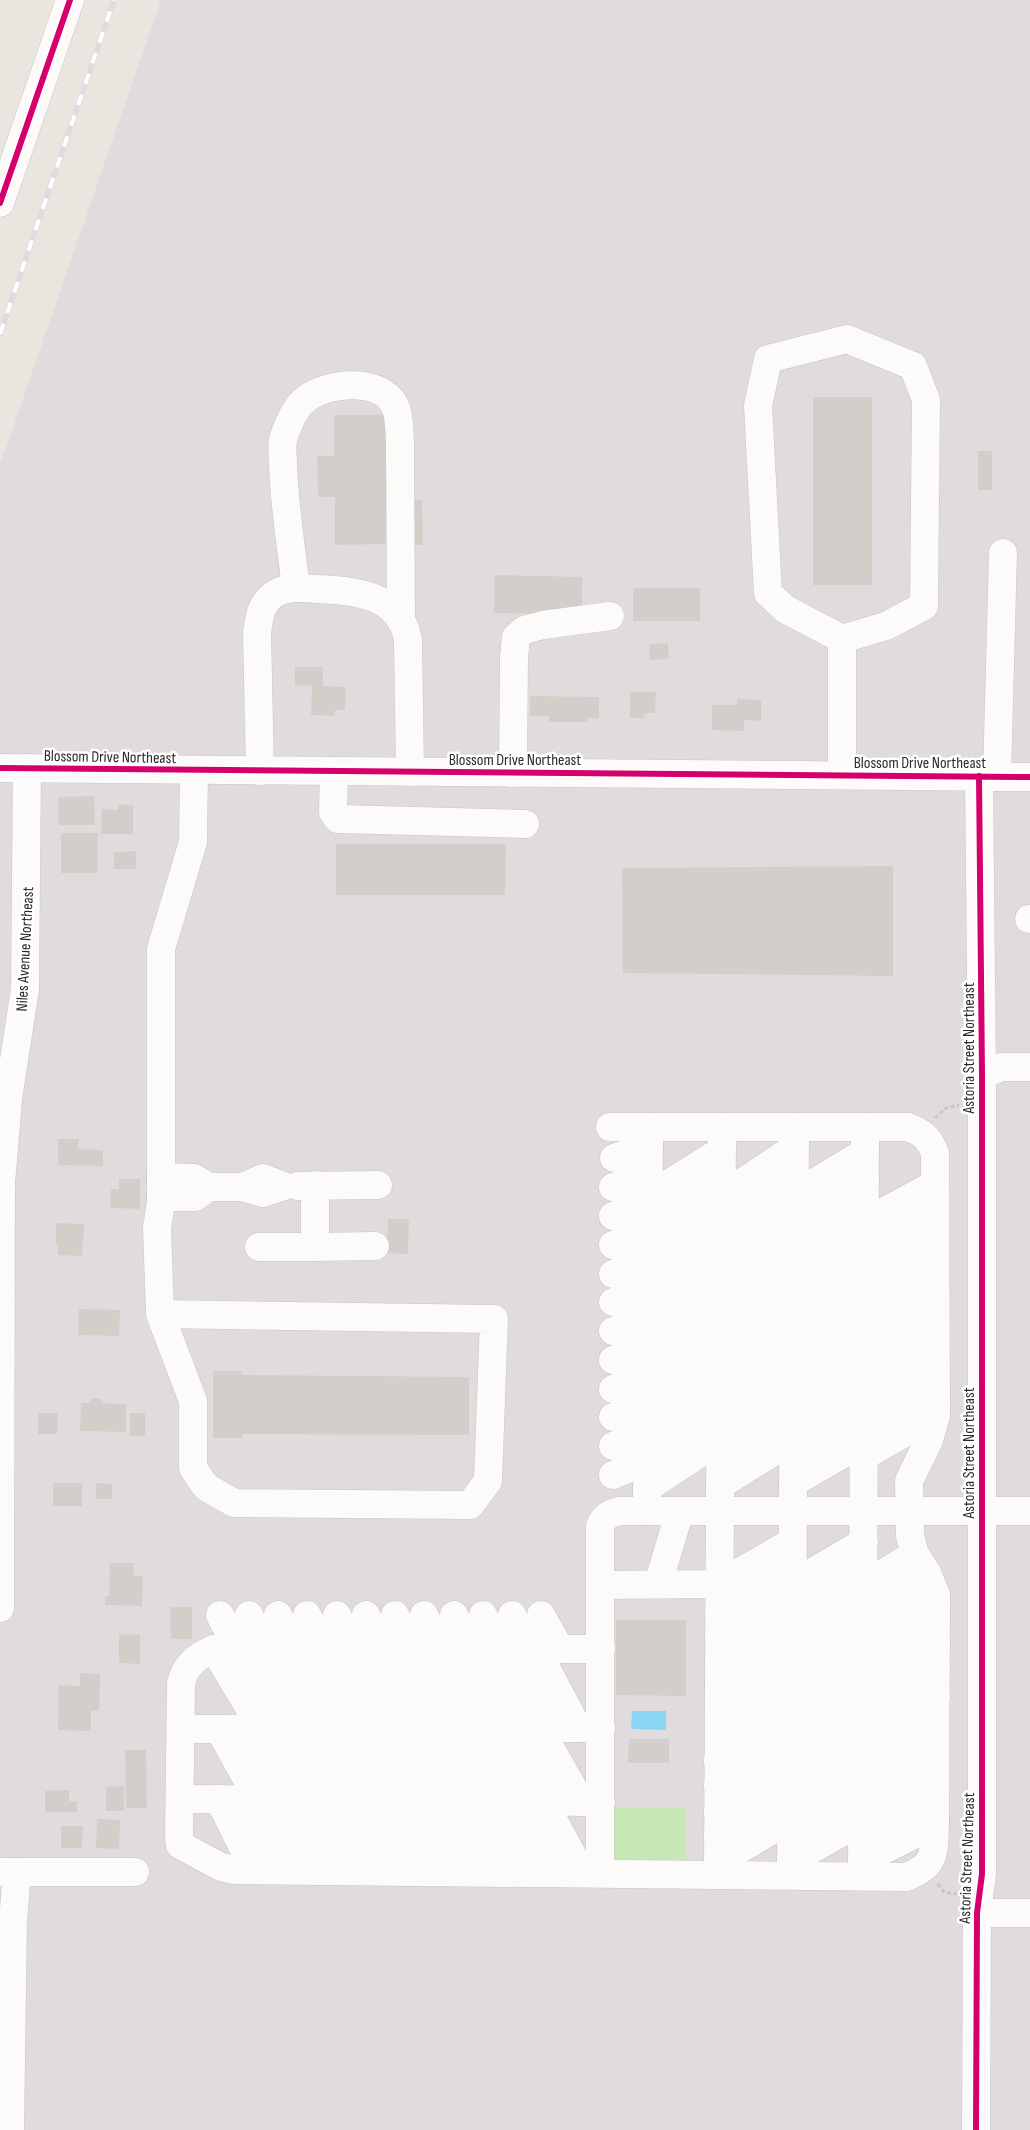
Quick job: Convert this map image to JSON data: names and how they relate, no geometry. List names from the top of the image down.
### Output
{
  "streets": {
    "street": ["Blossom Drive Northeast", "Niles Avenue Northeast", "Astoria Street Northeast"]
  },
  "crossings": [
    ["Blossom Drive Northeast", "Niles Avenue Northeast"],
    ["Blossom Drive Northeast", "Astoria Street Northeast"]
  ]
}
